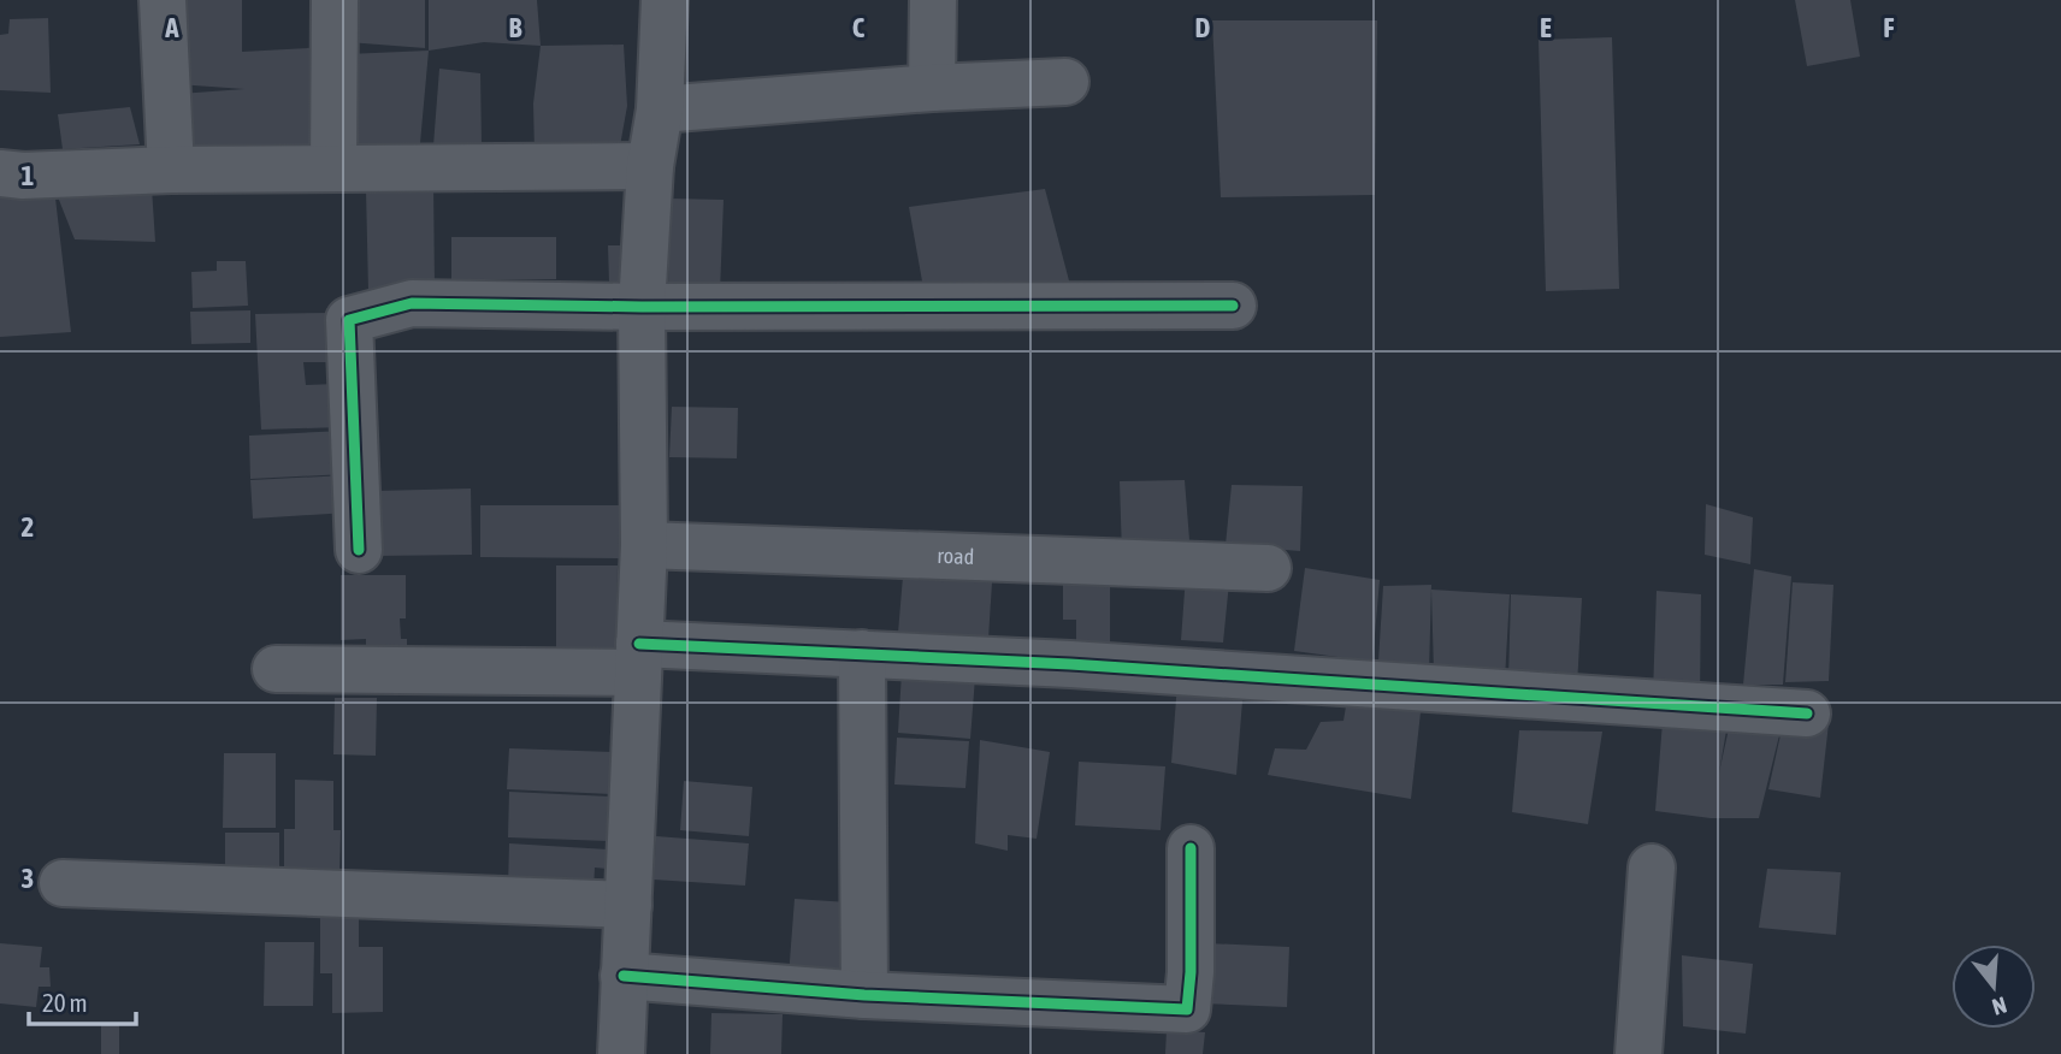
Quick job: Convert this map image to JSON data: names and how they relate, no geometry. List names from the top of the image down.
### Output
{
  "streets": {
    "street": ["road"]
  },
  "scale_bar": "20 m",
  "north": "bottom",
  "grid": {
    "columns": [
      "A",
      "B",
      "C",
      "D",
      "E",
      "F"
    ],
    "rows": ["1", "2", "3"]
  }
}
